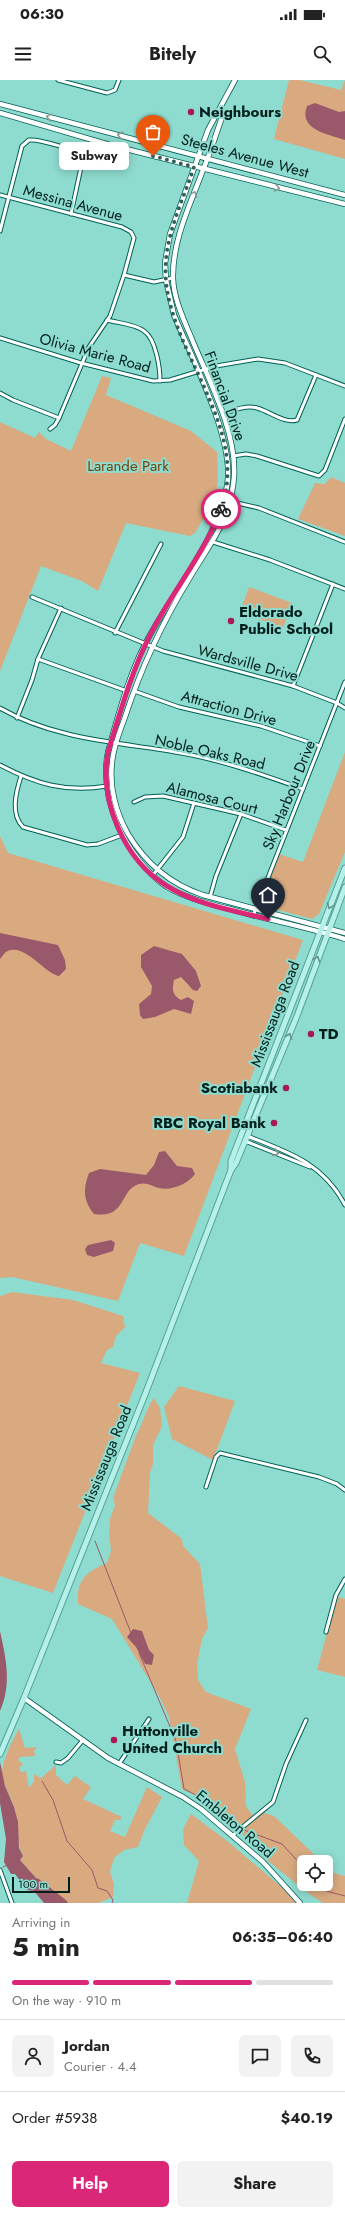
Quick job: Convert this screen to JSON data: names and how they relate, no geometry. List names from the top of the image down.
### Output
{
  "streets": {
    "main road": ["Mississauga Road"],
    "street": [
      "Steeles Avenue West",
      "Messina Avenue",
      "Olivia Marie Road",
      "Financial Drive",
      "Wardsville Drive",
      "Attraction Drive",
      "Noble Oaks Road",
      "Sky Harbour Drive",
      "Alamosa Court",
      "Embleton Road"
    ]
  },
  "crossings": [
    ["Steeles Avenue West", "Financial Drive"],
    ["Messina Avenue", "Olivia Marie Road"],
    ["Olivia Marie Road", "Financial Drive"],
    ["Financial Drive", "Wardsville Drive"],
    ["Financial Drive", "Attraction Drive"],
    ["Financial Drive", "Noble Oaks Road"],
    ["Financial Drive", "Sky Harbour Drive"],
    ["Financial Drive", "Mississauga Road"],
    ["Wardsville Drive", "Sky Harbour Drive"],
    ["Attraction Drive", "Sky Harbour Drive"],
    ["Noble Oaks Road", "Sky Harbour Drive"],
    ["Sky Harbour Drive", "Alamosa Court"],
    ["Mississauga Road", "Embleton Road"]
  ],
  "parks": ["Larande Park"],
  "places": [
    "Neighbours",
    "Subway",
    "Eldorado Public School",
    "TD",
    "Scotiabank",
    "RBC Royal Bank",
    "Huttonville United Church"
  ],
  "scale_bar": "100 m",
  "page": {
    "status": "06:30",
    "header": "Bitely",
    "bubble": "Subway",
    "scale": "100 m",
    "heading": ["5 min", "Arriving in", "06:35–06:40"],
    "panel": [
      "Jordan",
      "Courier · 4.4",
      "Order #5938",
      "$40.19"
    ],
    "bar": "On the way · 910 m",
    "buttons": ["Help", "Share"]
  }
}
